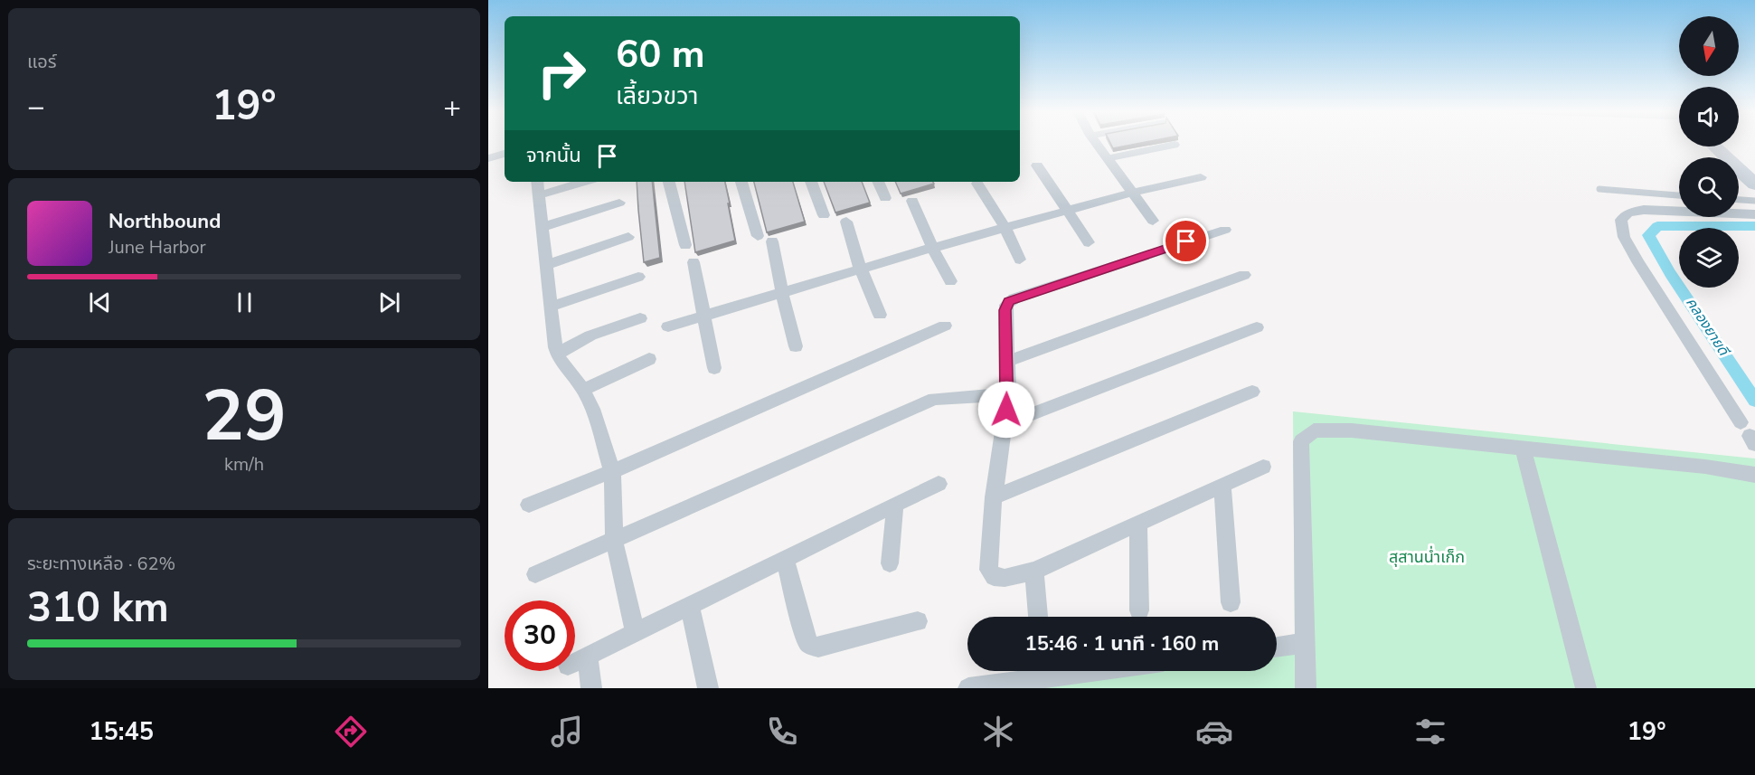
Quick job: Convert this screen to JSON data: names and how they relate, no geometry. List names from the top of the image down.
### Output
{
  "water": ["คลองยายดี"],
  "parks": ["สุสานน่ำเก็ก"],
  "north": "bottom",
  "page": {
    "tile": [
      "แอร์",
      ["29", "km/h"],
      ["ระยะทางเหลือ · 62%", "310 km"]
    ],
    "turn": ["60 m", "เลี้ยวขวา"],
    "heat": ["−", "19°", "+"],
    "then": "จากนั้น",
    "song": ["Northbound", "June Harbor"],
    "limit": "30",
    "trip": "15:46 · 1 นาที · 160 m",
    "tabs": ["15:45", "19°"]
  }
}
